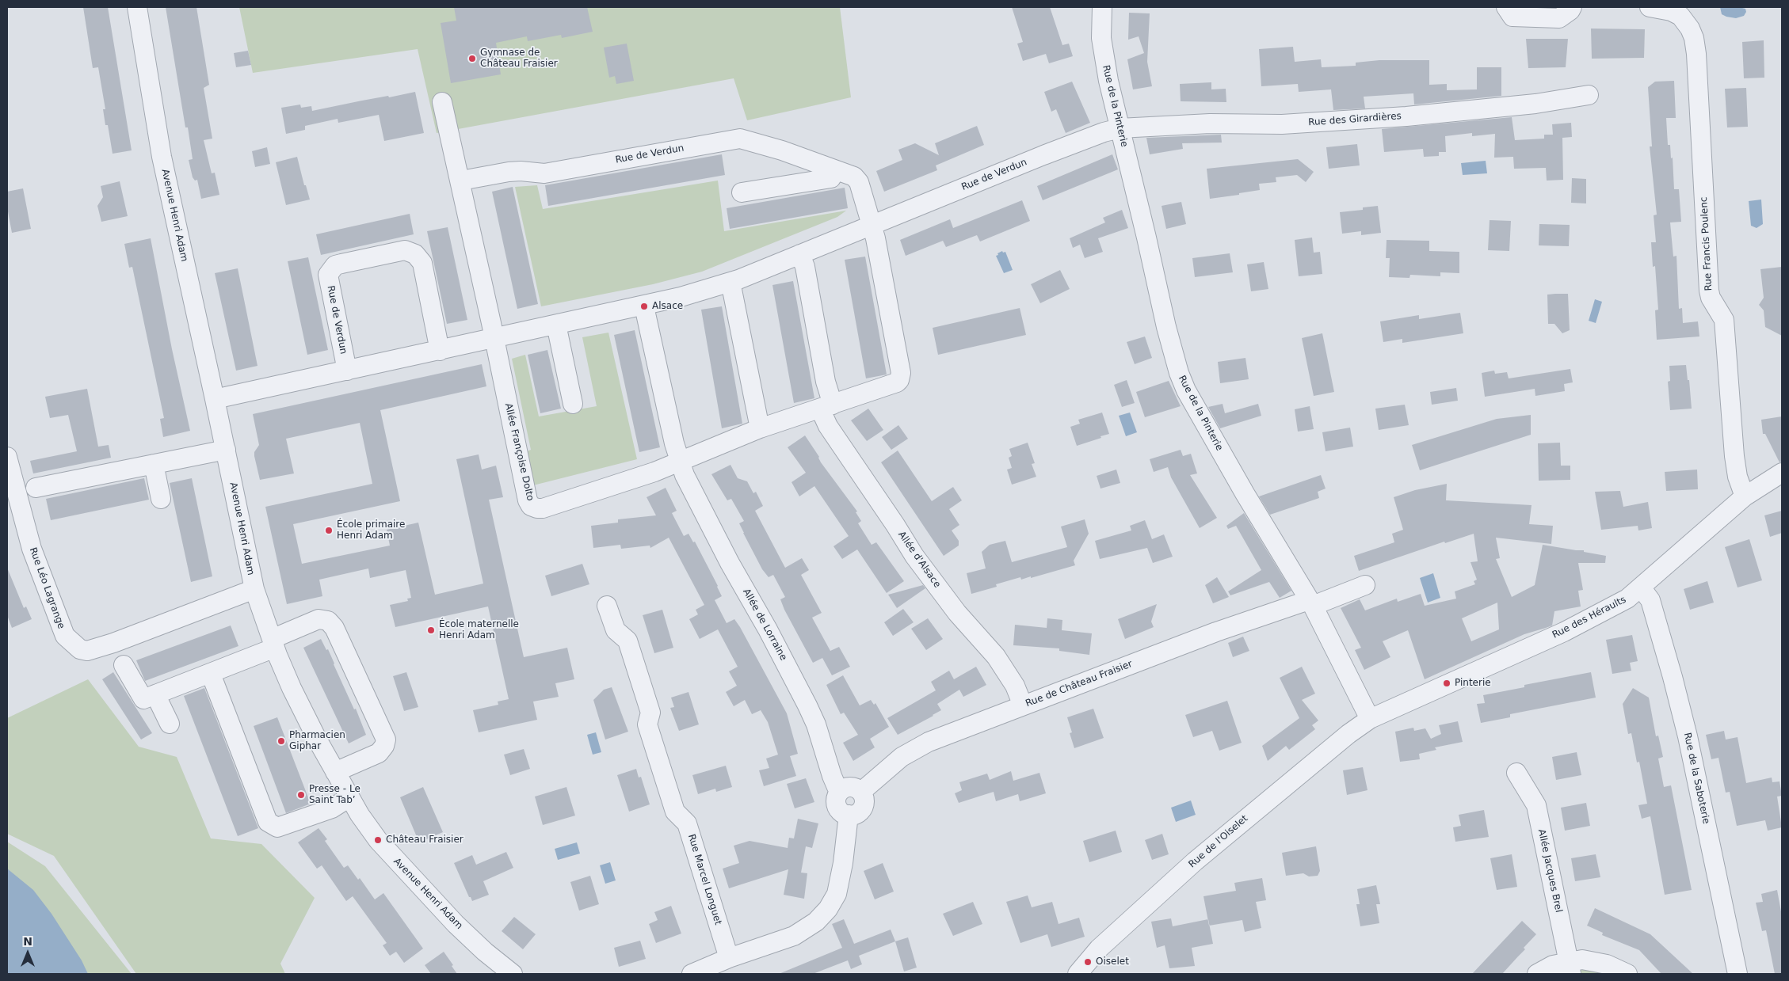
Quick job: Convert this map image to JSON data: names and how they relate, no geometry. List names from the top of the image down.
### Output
{
  "streets": {
    "street": [
      "Rue de la Pinterie",
      "Rue des Girardières",
      "Rue de Verdun",
      "Avenue Henri Adam",
      "Rue Francis Poulenc",
      "Allée Françoise Dolto",
      "Allée d'Alsace",
      "Rue Léo Lagrange",
      "Rue des Héraults",
      "Allée de Lorraine",
      "Rue de Château Fraisier",
      "Rue de la Saboterie",
      "Rue de l'Oiselet",
      "Allée Jacques Brel",
      "Rue Marcel Longuet"
    ]
  },
  "crossings": [
    ["Rue de la Pinterie", "Rue des Girardières"],
    ["Rue de la Pinterie", "Rue de Verdun"],
    ["Rue de la Pinterie", "Rue des Héraults"],
    ["Rue de la Pinterie", "Rue de Château Fraisier"],
    ["Rue de la Pinterie", "Rue de l'Oiselet"],
    ["Rue des Girardières", "Rue de Verdun"],
    ["Rue de Verdun", "Avenue Henri Adam"],
    ["Rue de Verdun", "Allée Françoise Dolto"],
    ["Rue de Verdun", "Allée d'Alsace"],
    ["Rue de Verdun", "Allée de Lorraine"],
    ["Avenue Henri Adam", "Rue Léo Lagrange"],
    ["Rue Francis Poulenc", "Rue des Héraults"],
    ["Allée Françoise Dolto", "Allée de Lorraine"],
    ["Allée d'Alsace", "Rue de Château Fraisier"],
    ["Rue des Héraults", "Rue de la Saboterie"],
    ["Rue des Héraults", "Rue de l'Oiselet"],
    ["Allée de Lorraine", "Rue de Château Fraisier"]
  ],
  "places": [
    "Gymnase de Château Fraisier",
    "Alsace",
    "École primaire Henri Adam",
    "École maternelle Henri Adam",
    "Pinterie",
    "Pharmacien Giphar",
    "Presse - Le Saint Tab’",
    "Château Fraisier",
    "Oiselet"
  ],
  "north": "top"
}
